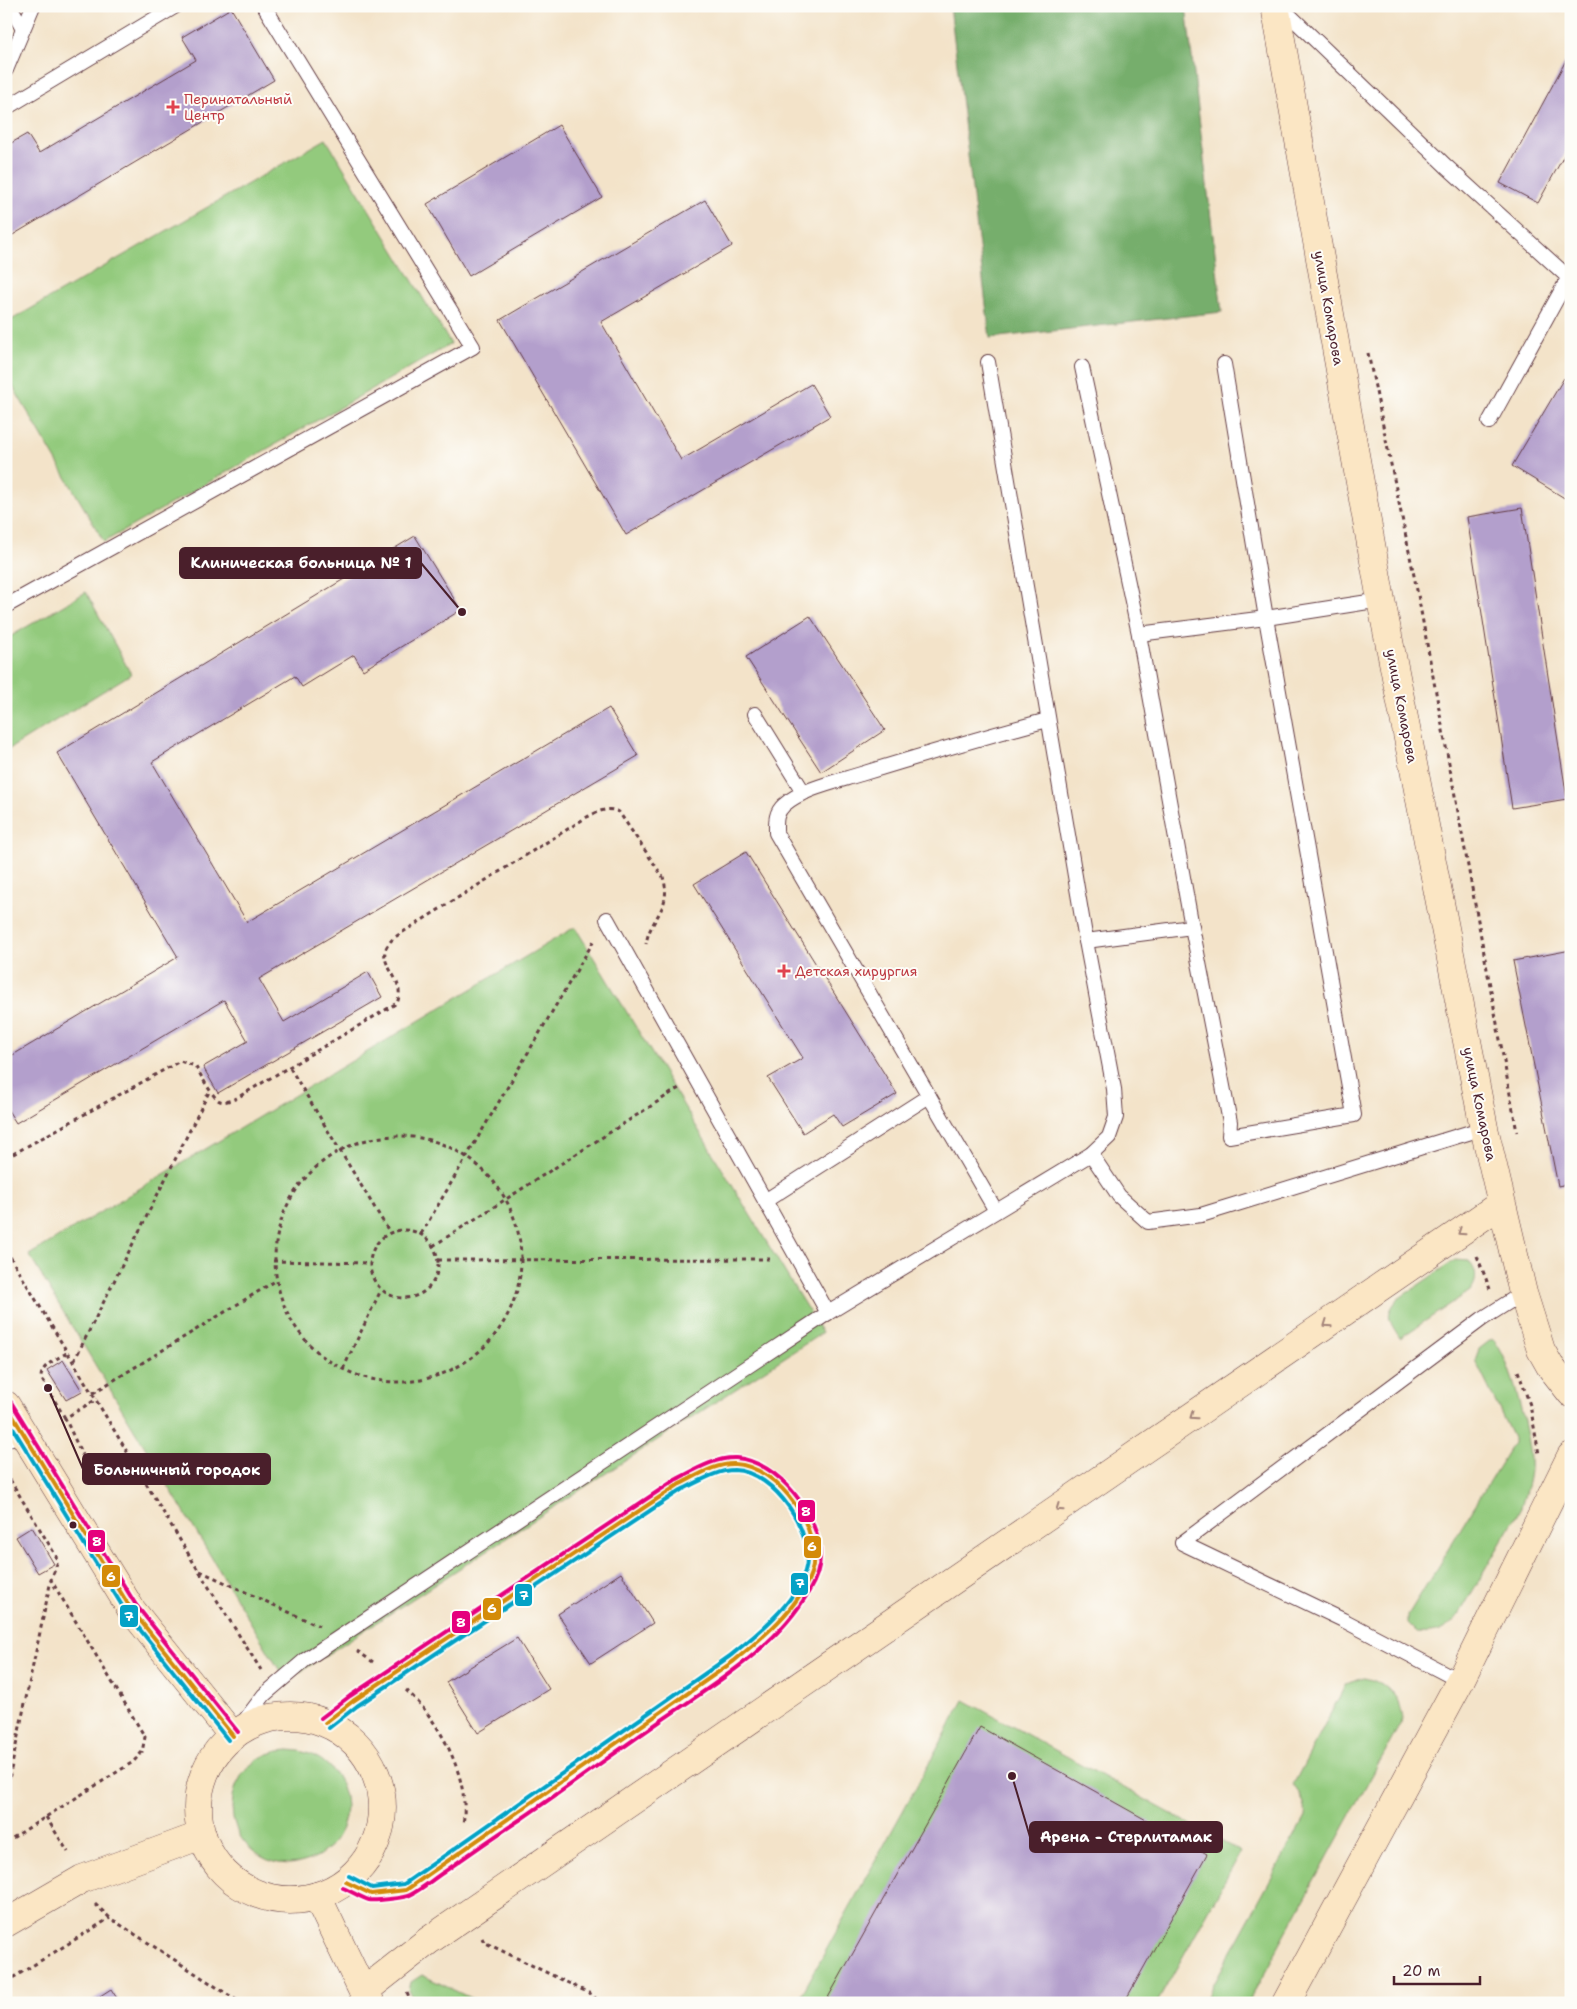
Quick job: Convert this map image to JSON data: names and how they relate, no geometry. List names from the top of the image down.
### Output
{
  "streets": {
    "street": ["улица Комарова"]
  },
  "places": {
    "health": ["Перинатальный Центр", "Детская хирургия"],
    "other": ["Клиническая больница № 1", "Больничный городок", "Арена - Стерлитамак"]
  },
  "lines": ["transit line 8", "transit line 6", "transit line 7"],
  "scale_bar": "20 m"
}
